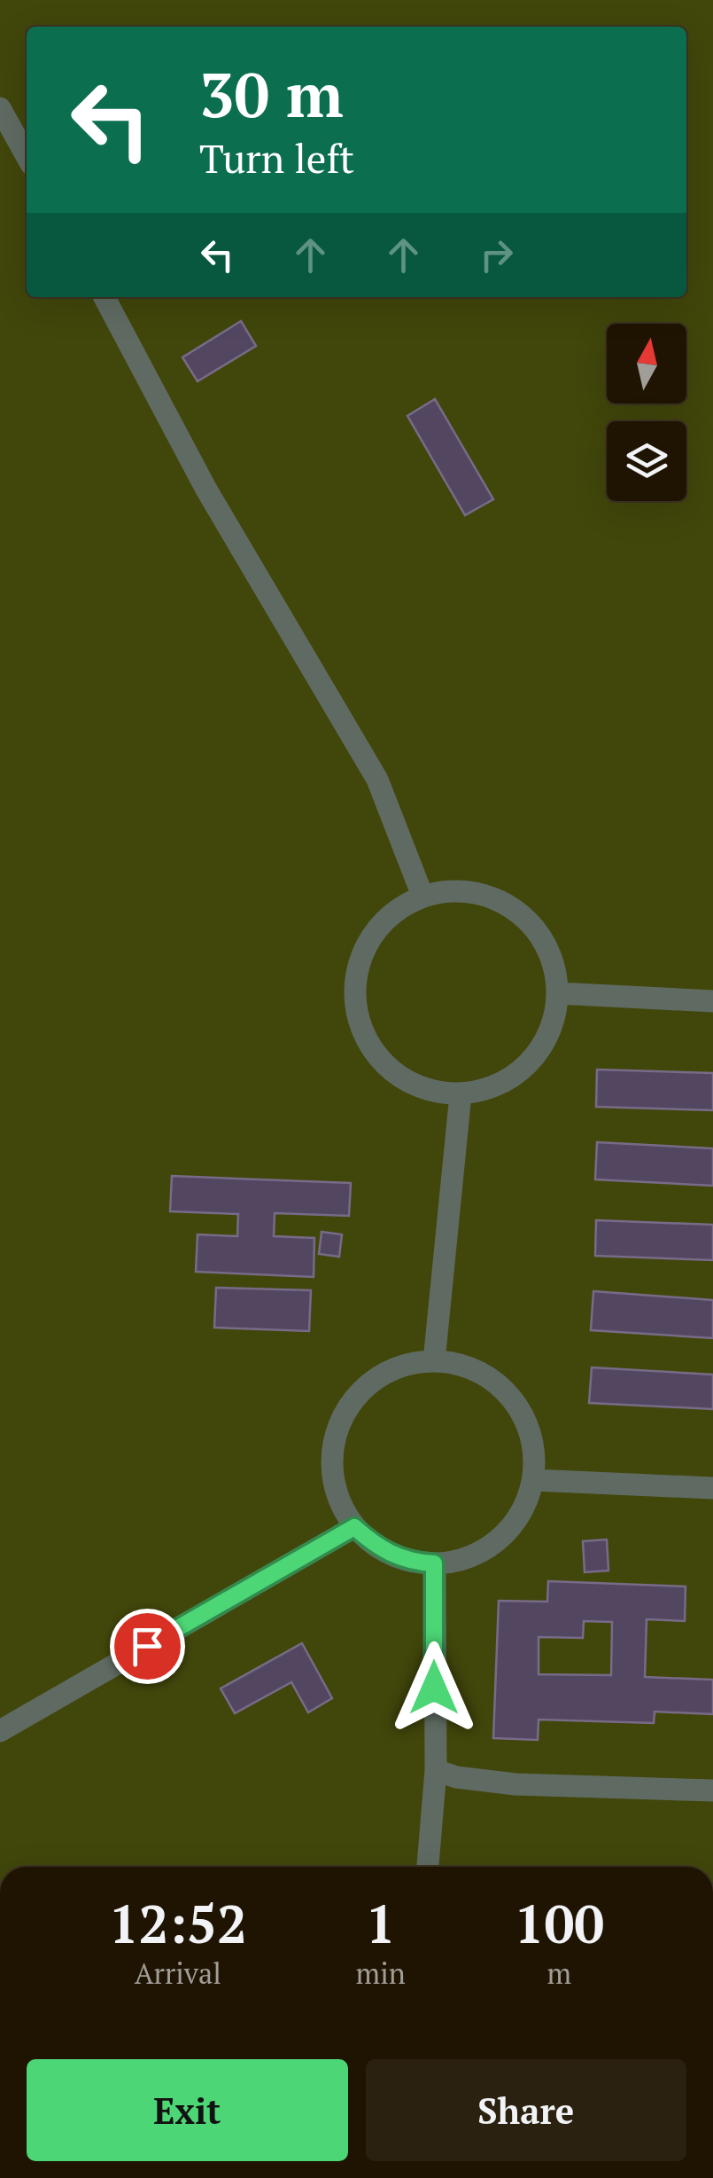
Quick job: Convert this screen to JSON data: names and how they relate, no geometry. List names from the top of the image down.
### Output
{
  "north": "top",
  "page": {
    "turn": ["30 m", "Turn left"],
    "eta": [
      "12:52",
      "Arrival",
      "1",
      "min",
      "100",
      "m"
    ],
    "buttons": ["Exit", "Share"]
  }
}
